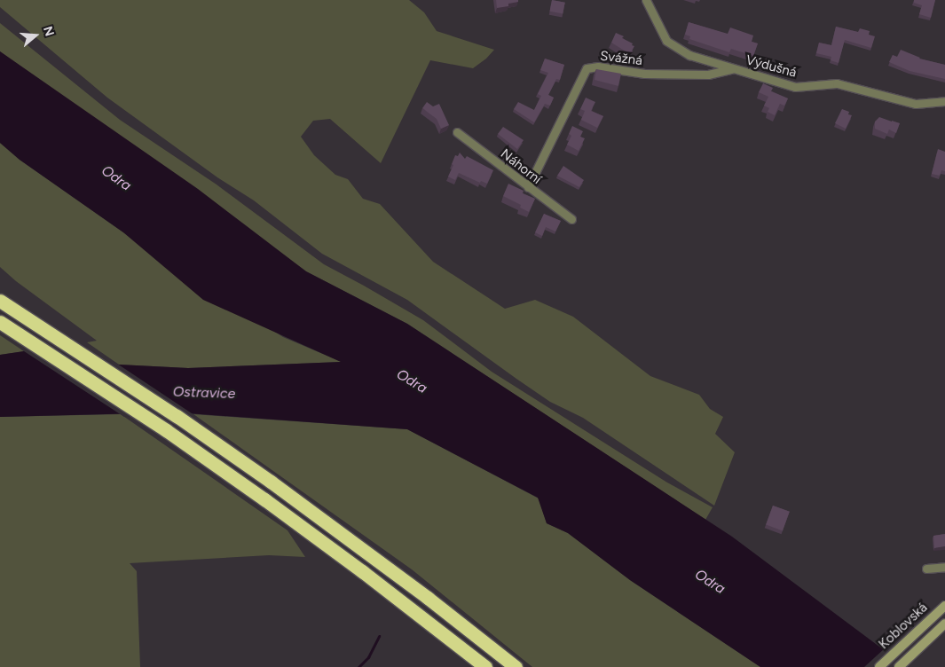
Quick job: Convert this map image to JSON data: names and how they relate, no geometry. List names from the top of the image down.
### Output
{
  "streets": {
    "street": [
      "Svážná",
      "Výdušná",
      "Náhorní",
      "Koblovská"
    ]
  },
  "crossings": [
    ["Svážná", "Výdušná"],
    ["Svážná", "Náhorní"]
  ],
  "water": ["Odra", "Ostravice"],
  "north": "right"
}
